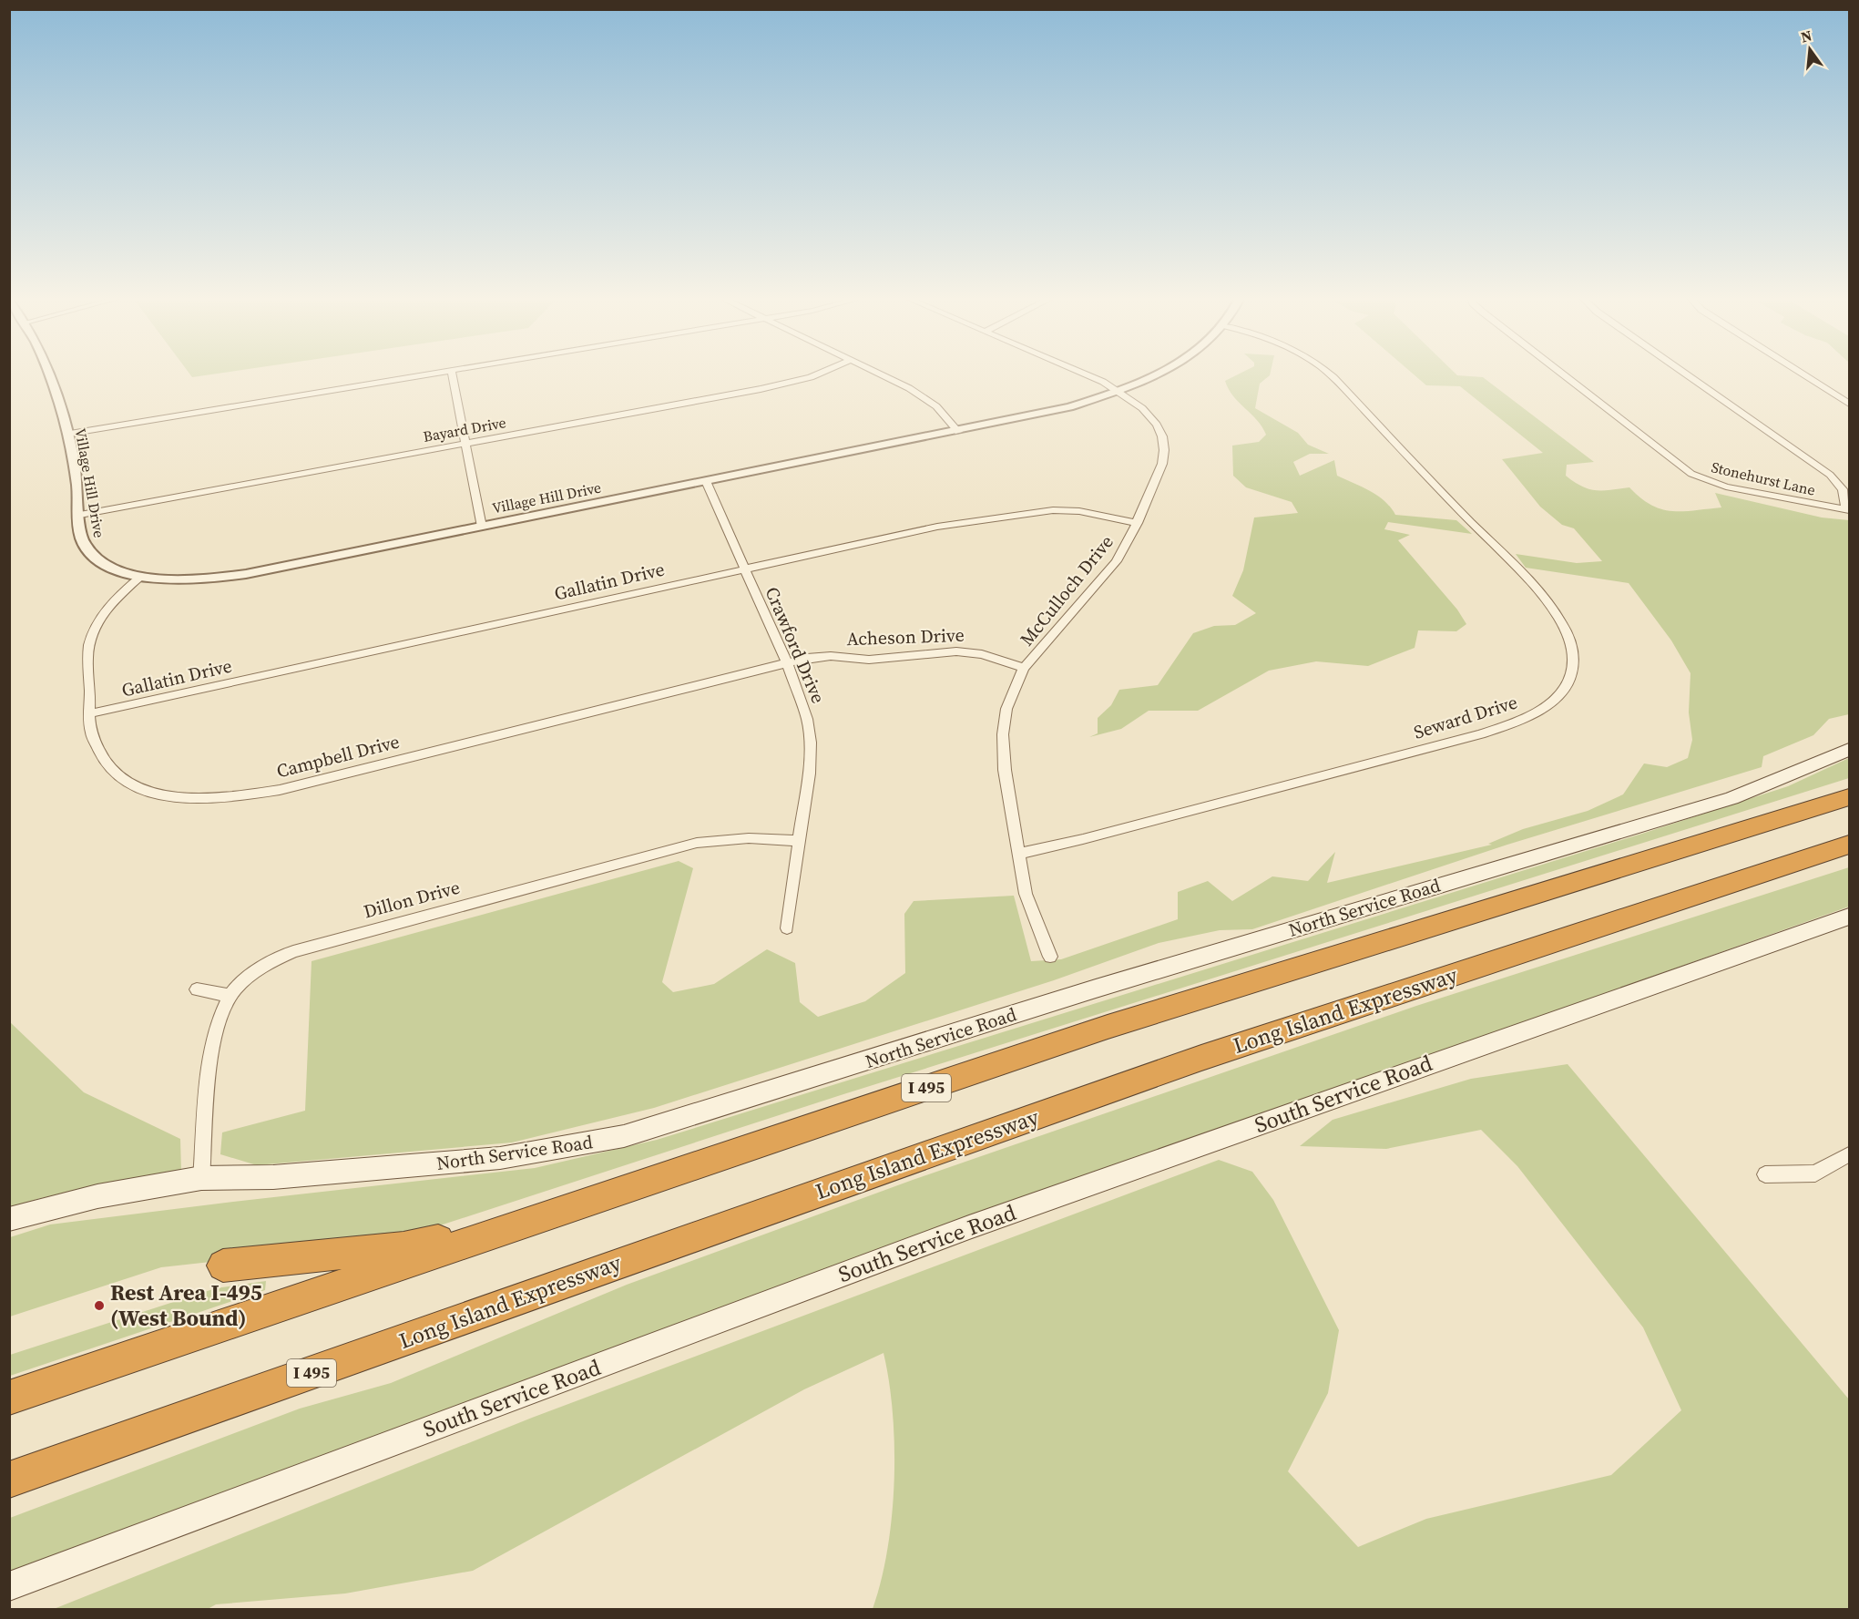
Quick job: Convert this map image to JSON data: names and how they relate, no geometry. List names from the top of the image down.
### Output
{
  "streets": {
    "highway": ["Long Island Expressway", "I 495"],
    "main road": ["North Service Road", "South Service Road"],
    "street": [
      "Bayard Drive",
      "Stonehurst Lane",
      "Village Hill Drive",
      "Gallatin Drive",
      "McCulloch Drive",
      "Acheson Drive",
      "Crawford Drive",
      "Seward Drive",
      "Campbell Drive",
      "Dillon Drive"
    ]
  },
  "crossings": [
    ["Bayard Drive", "Village Hill Drive"],
    ["Village Hill Drive", "McCulloch Drive"],
    ["Village Hill Drive", "Crawford Drive"],
    ["Village Hill Drive", "Campbell Drive"],
    ["Gallatin Drive", "McCulloch Drive"],
    ["Gallatin Drive", "Crawford Drive"],
    ["Gallatin Drive", "Campbell Drive"],
    ["McCulloch Drive", "Acheson Drive"],
    ["McCulloch Drive", "Seward Drive"],
    ["Acheson Drive", "Crawford Drive"],
    ["Acheson Drive", "Campbell Drive"],
    ["Crawford Drive", "Campbell Drive"],
    ["Crawford Drive", "Dillon Drive"],
    ["Dillon Drive", "North Service Road"]
  ],
  "places": ["Rest Area I-495 (West Bound)"],
  "north": "top"
}
